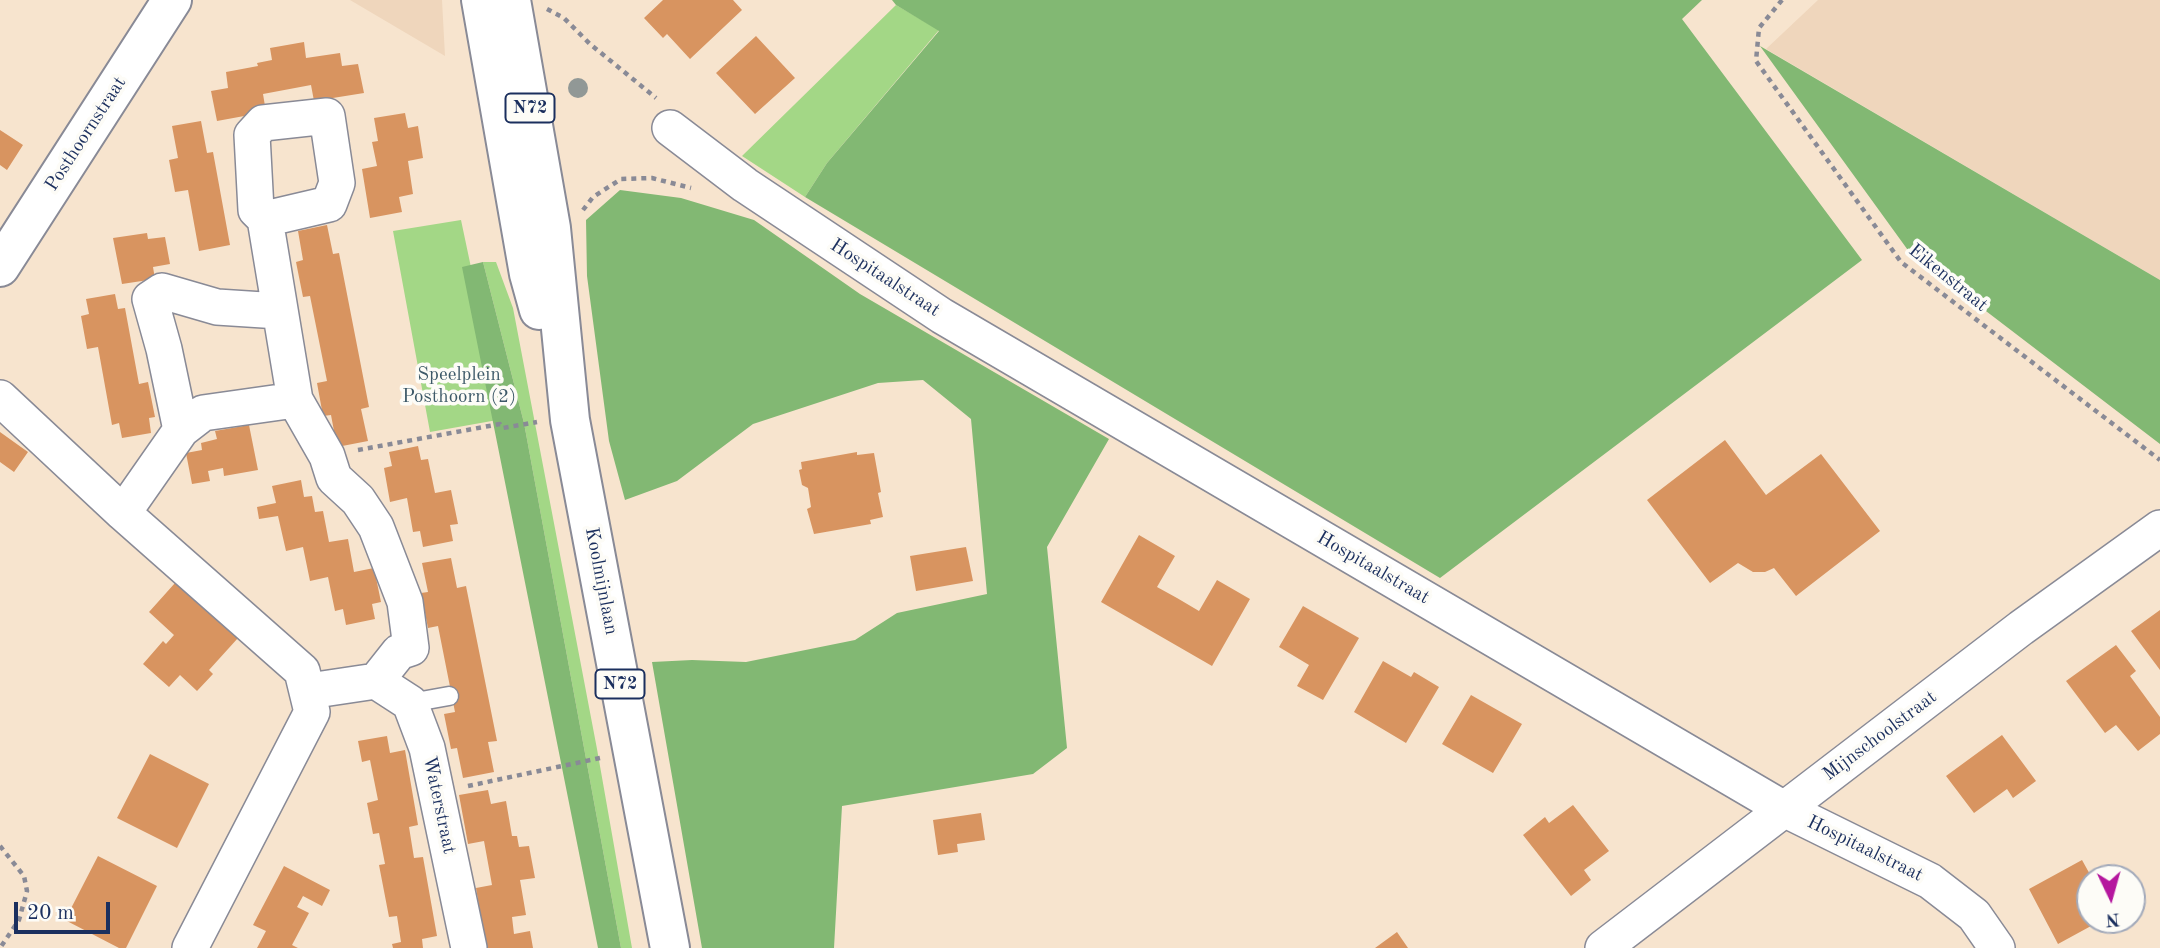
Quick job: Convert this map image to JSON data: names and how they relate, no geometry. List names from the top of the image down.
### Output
{
  "streets": {
    "main road": ["N72", "Posthoornstraat", "Koolmijnlaan"],
    "street": ["Hospitaalstraat", "Mijnschoolstraat", "Waterstraat"],
    "path": ["Eikenstraat"]
  },
  "crossings": [
    ["Hospitaalstraat", "Mijnschoolstraat"]
  ],
  "parks": ["Speelplein Posthoorn (2)"],
  "scale_bar": "20 m",
  "north": "bottom"
}
